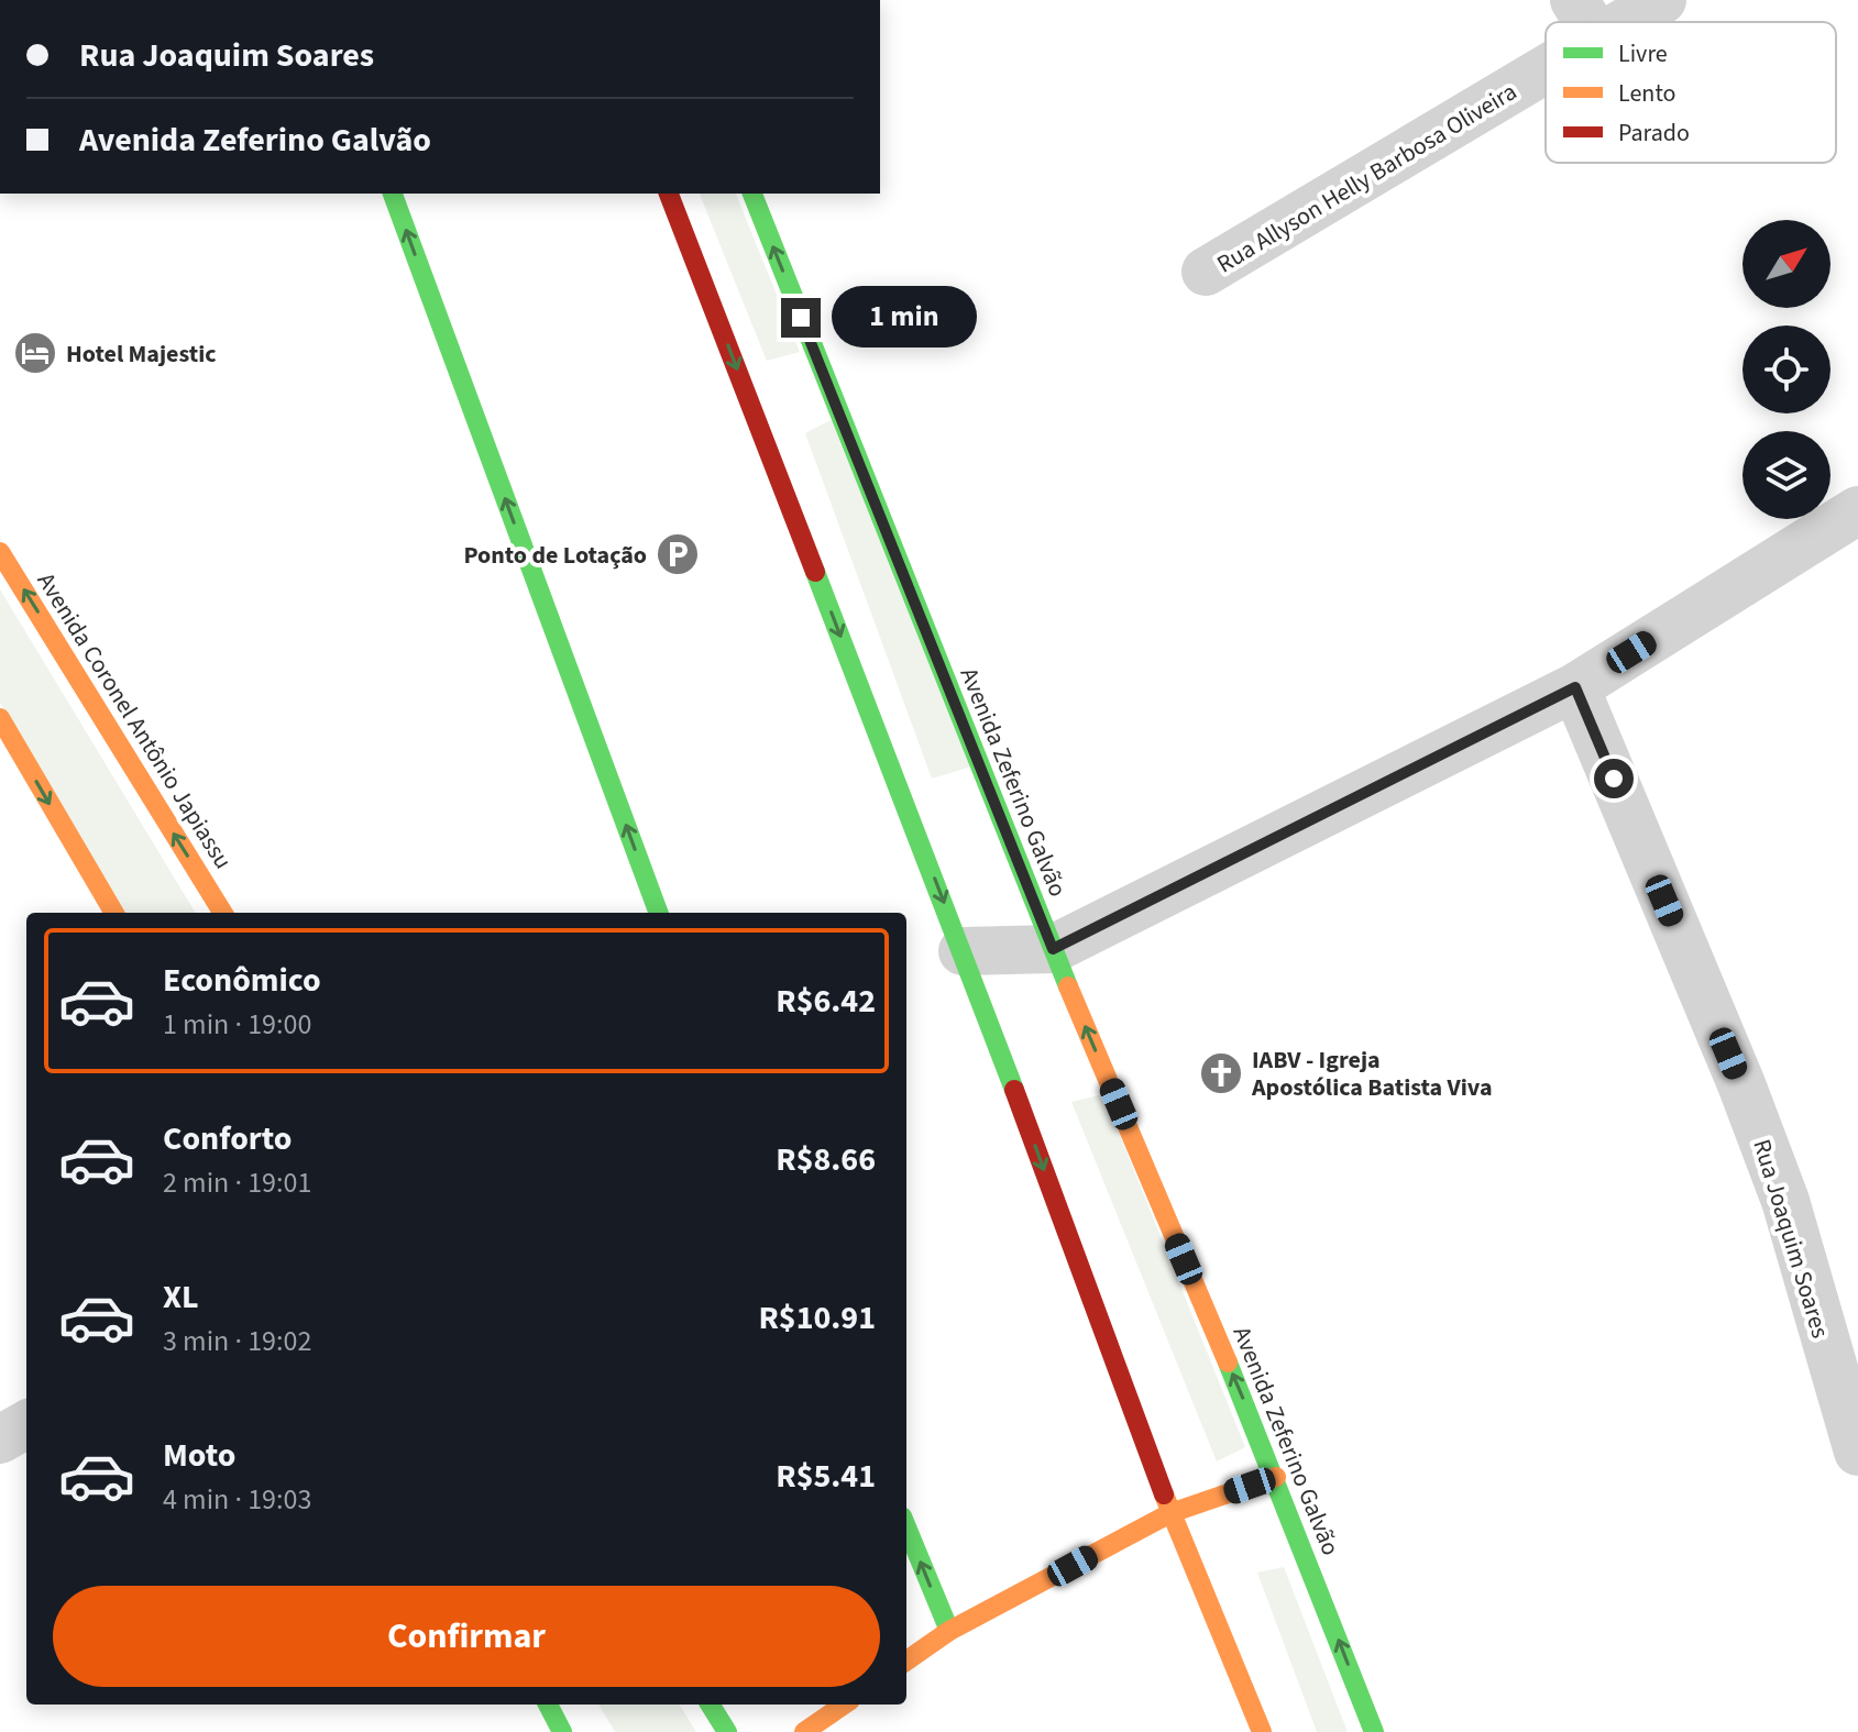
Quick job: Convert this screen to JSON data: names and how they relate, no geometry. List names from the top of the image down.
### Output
{
  "streets": {
    "street": [
      "Rua Allyson Helly Barbosa Oliveira",
      "Avenida Coronel Antônio Japiassu",
      "Avenida Zeferino Galvão",
      "Rua Joaquim Soares"
    ]
  },
  "places": {
    "hotel": ["Hotel Majestic"],
    "parking": ["Ponto de Lotação"],
    "church": ["IABV - Igreja Apostólica Batista Viva"]
  },
  "legend": ["Livre", "Lento", "Parado"],
  "north": "top right",
  "page": {
    "banner": ["Rua Joaquim Soares", "Avenida Zeferino Galvão"],
    "bubble": "1 min",
    "list": [
      {
        "name": "Econômico",
        "note": "1 min · 19:00",
        "value": "R$6.42"
      },
      {
        "name": "Conforto",
        "note": "2 min · 19:01",
        "value": "R$8.66"
      },
      {
        "name": "XL",
        "note": "3 min · 19:02",
        "value": "R$10.91"
      },
      {
        "name": "Moto",
        "note": "4 min · 19:03",
        "value": "R$5.41"
      }
    ],
    "buttons": "Confirmar"
  }
}
